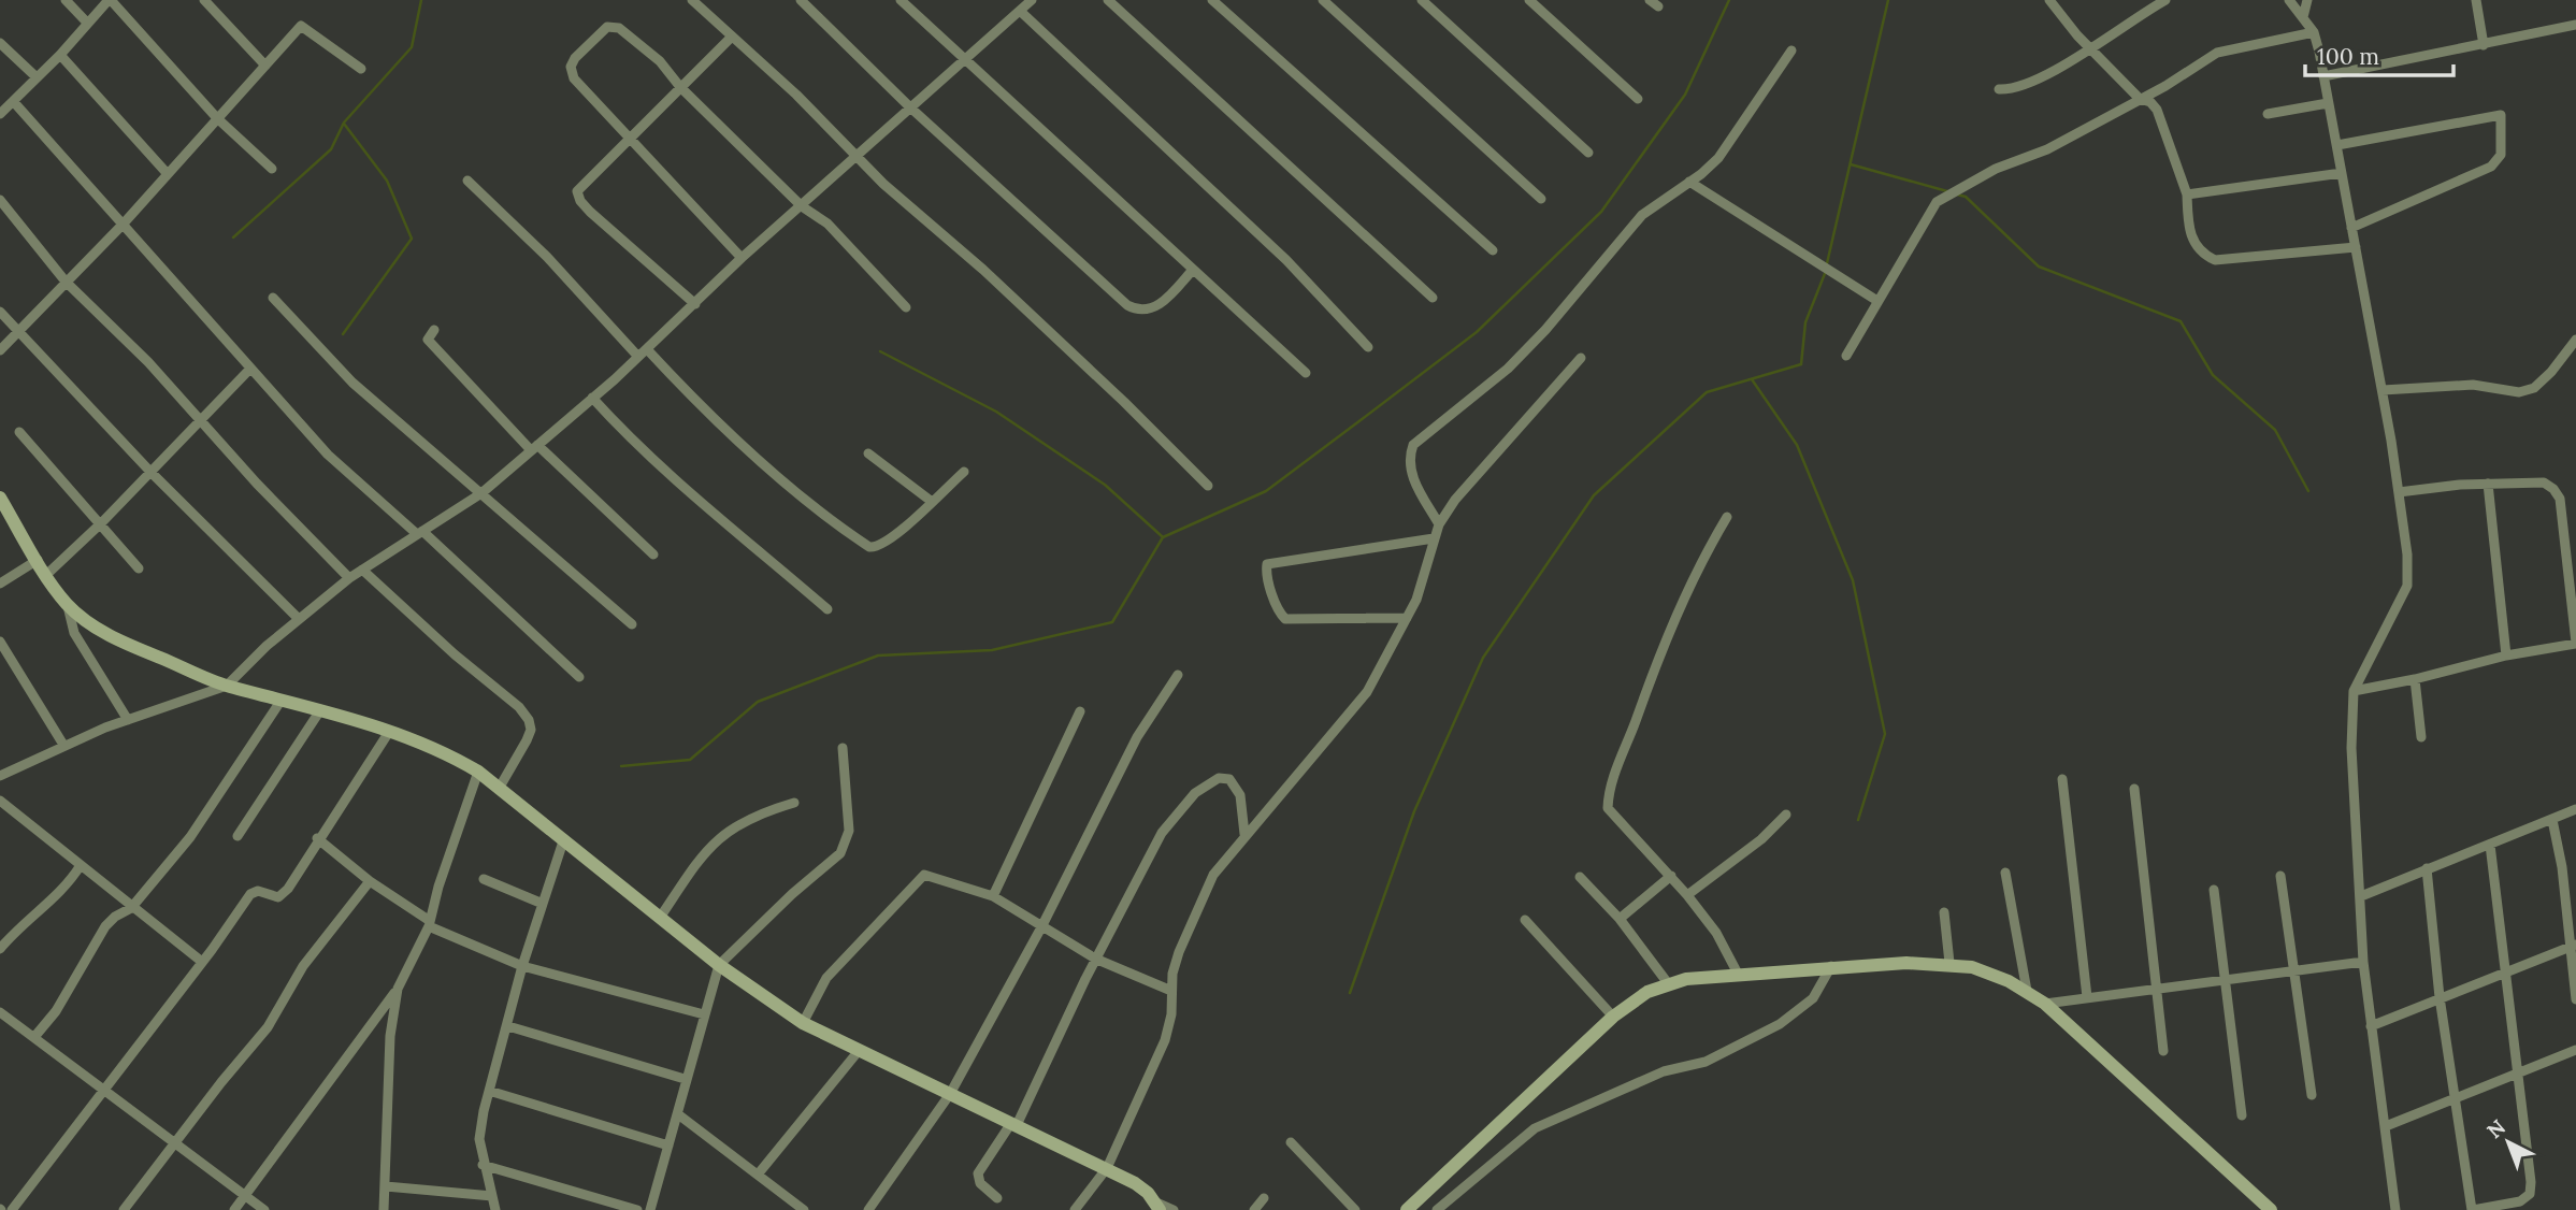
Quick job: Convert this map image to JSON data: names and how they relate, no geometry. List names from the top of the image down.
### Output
{
  "scale_bar": "100 m",
  "north": "top left"
}
